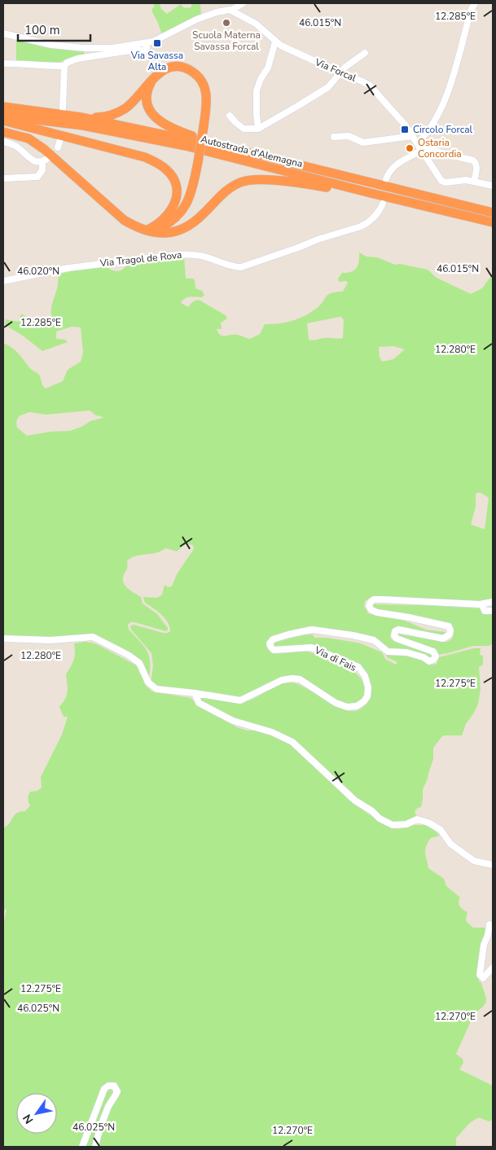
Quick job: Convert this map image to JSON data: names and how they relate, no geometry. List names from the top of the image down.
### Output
{
  "streets": {
    "highway": ["Autostrada d'Alemagna"],
    "street": ["Via Forcal", "Via Tragol de Rova", "Via di Fais"]
  },
  "places": {
    "other": ["Scuola Materna Savassa Forcal", "Ostaria Concordia"],
    "transit": ["Via Savassa Alta", "Circolo Forcal"]
  },
  "scale_bar": "100 m",
  "north": "bottom left",
  "coordinates": [
    "12.285°E",
    "46.015°N",
    "46.020°N",
    "12.280°E",
    "12.275°E",
    "46.025°N",
    "12.270°E"
  ]
}
